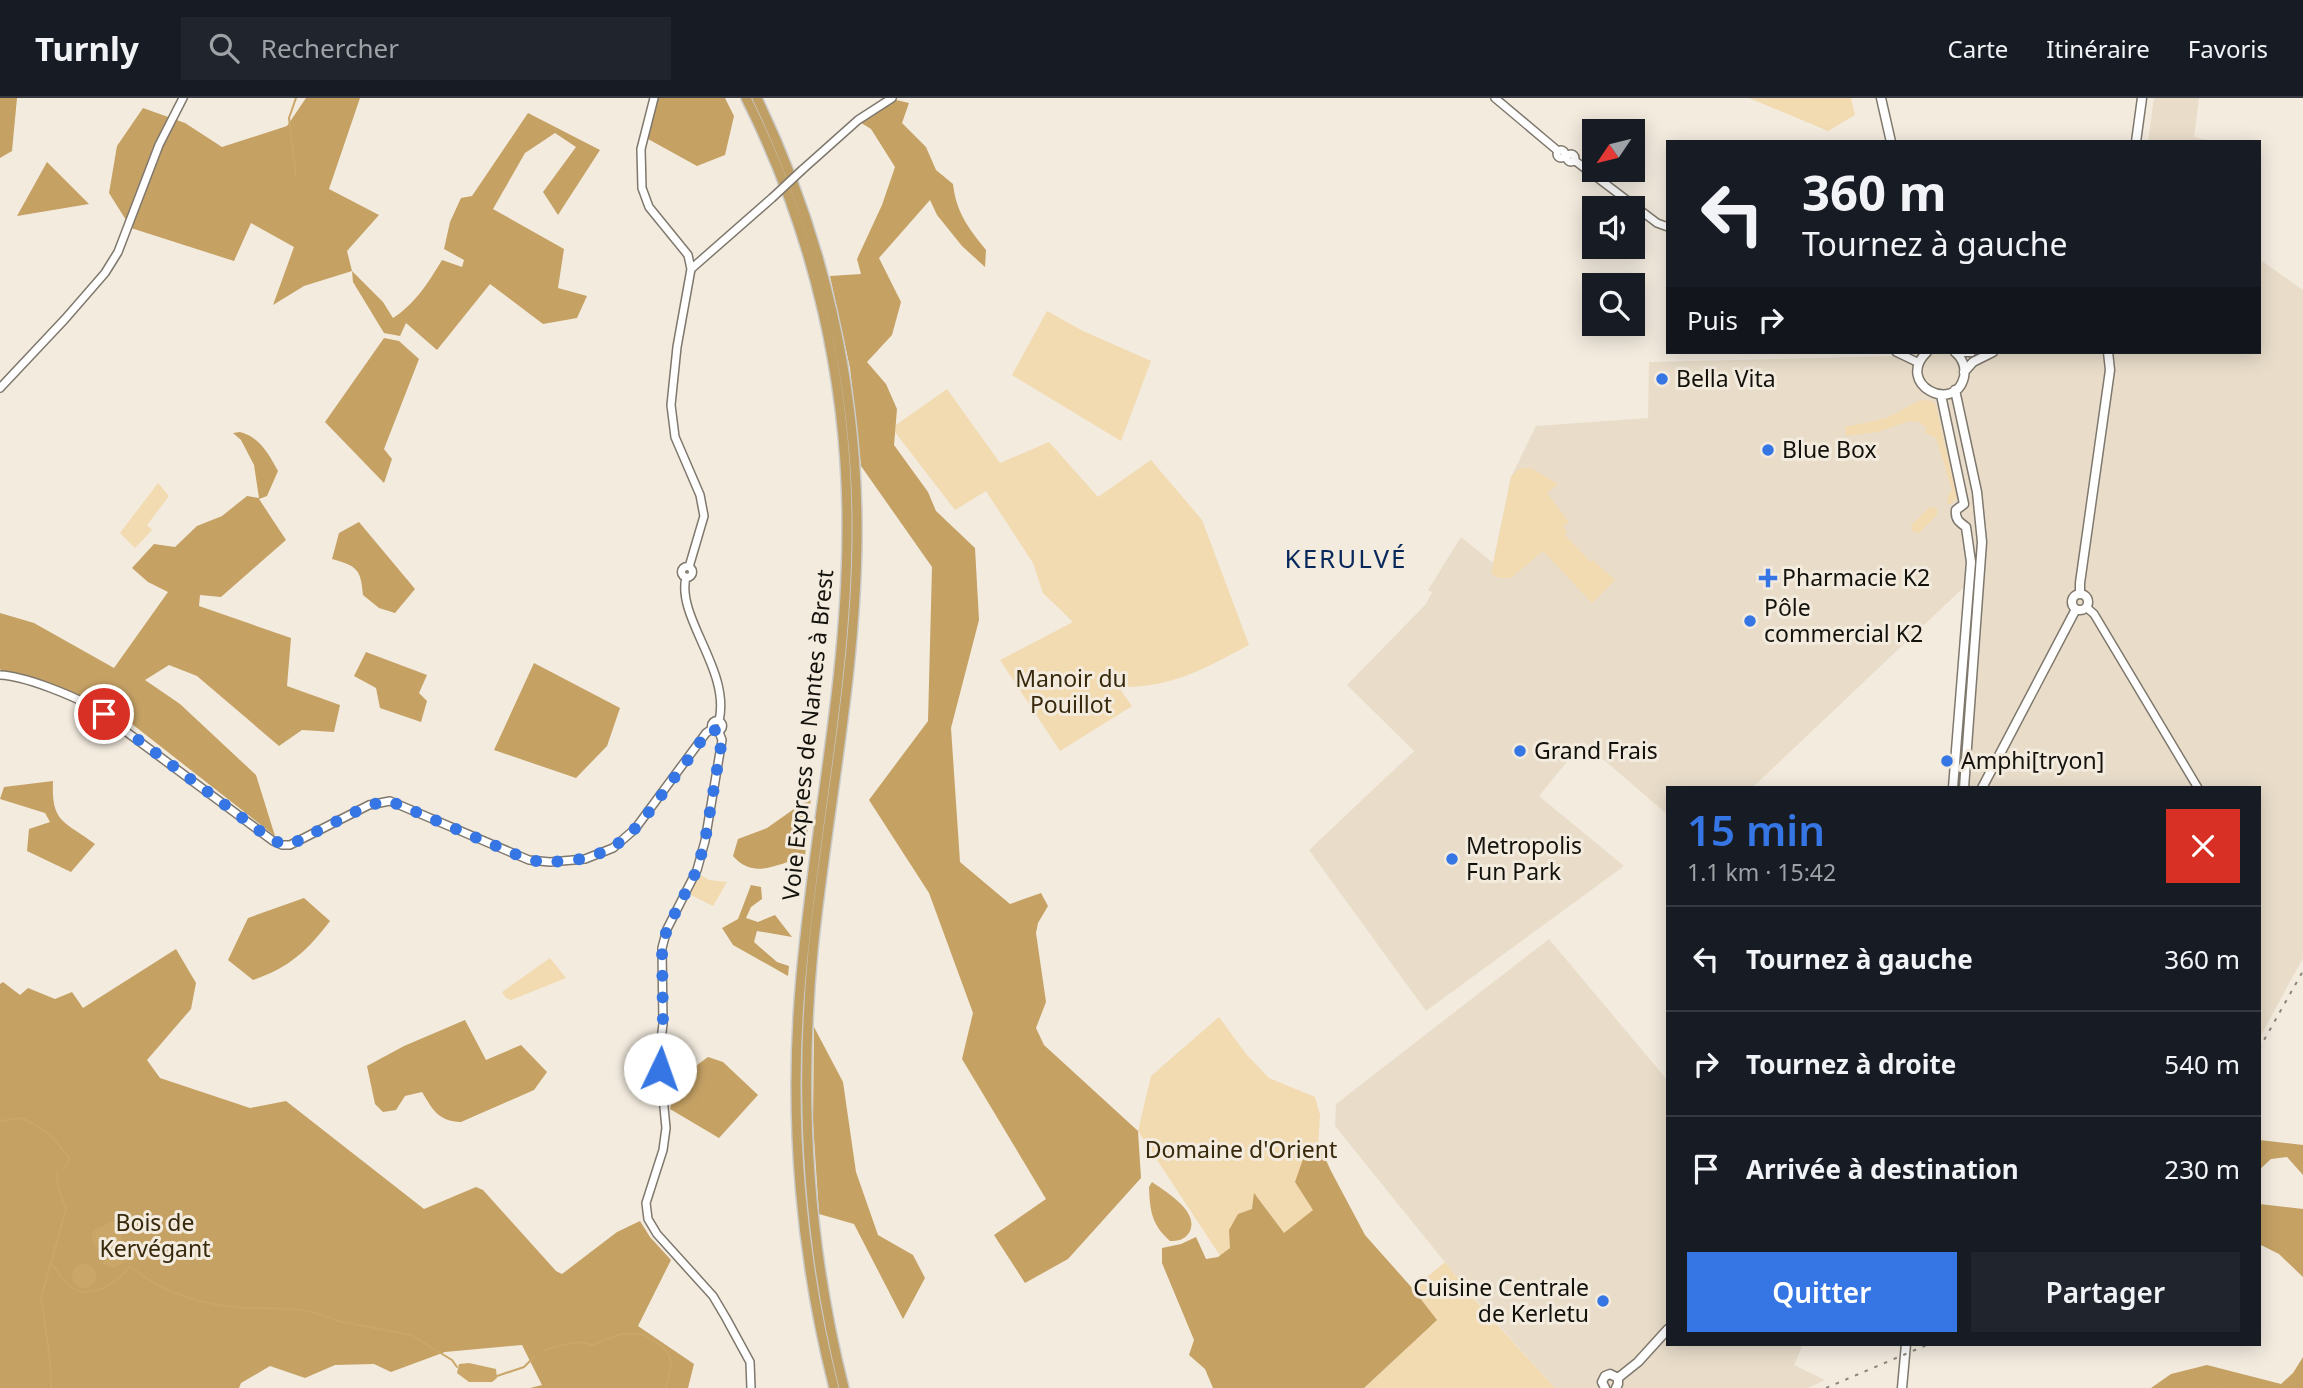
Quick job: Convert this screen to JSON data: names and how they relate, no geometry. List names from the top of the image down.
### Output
{
  "streets": {
    "highway": ["Voie Express de Nantes à Brest"]
  },
  "districts": ["KERULVÉ"],
  "parks": ["Manoir du Pouillot", "Domaine d'Orient", "Bois de Kervégant"],
  "places": {
    "other": [
      "Bella Vita",
      "Blue Box",
      "Pôle commercial K2",
      "Grand Frais",
      "Amphi[tryon]",
      "Metropolis Fun Park",
      "Cuisine Centrale de Kerletu"
    ],
    "health": ["Pharmacie K2"]
  },
  "north": "bottom left",
  "page": {
    "header": "Turnly",
    "search": "Rechercher",
    "nav": ["Carte", "Itinéraire", "Favoris"],
    "turn": ["360 m", "Tournez à gauche"],
    "then": "Puis",
    "heading": ["15 min", "1.1 km · 15:42"],
    "list": [
      {
        "name": "Tournez à gauche",
        "value": "360 m"
      },
      {
        "name": "Tournez à droite",
        "value": "540 m"
      },
      {
        "name": "Arrivée à destination",
        "value": "230 m"
      }
    ],
    "buttons": ["Quitter", "Partager"]
  }
}
